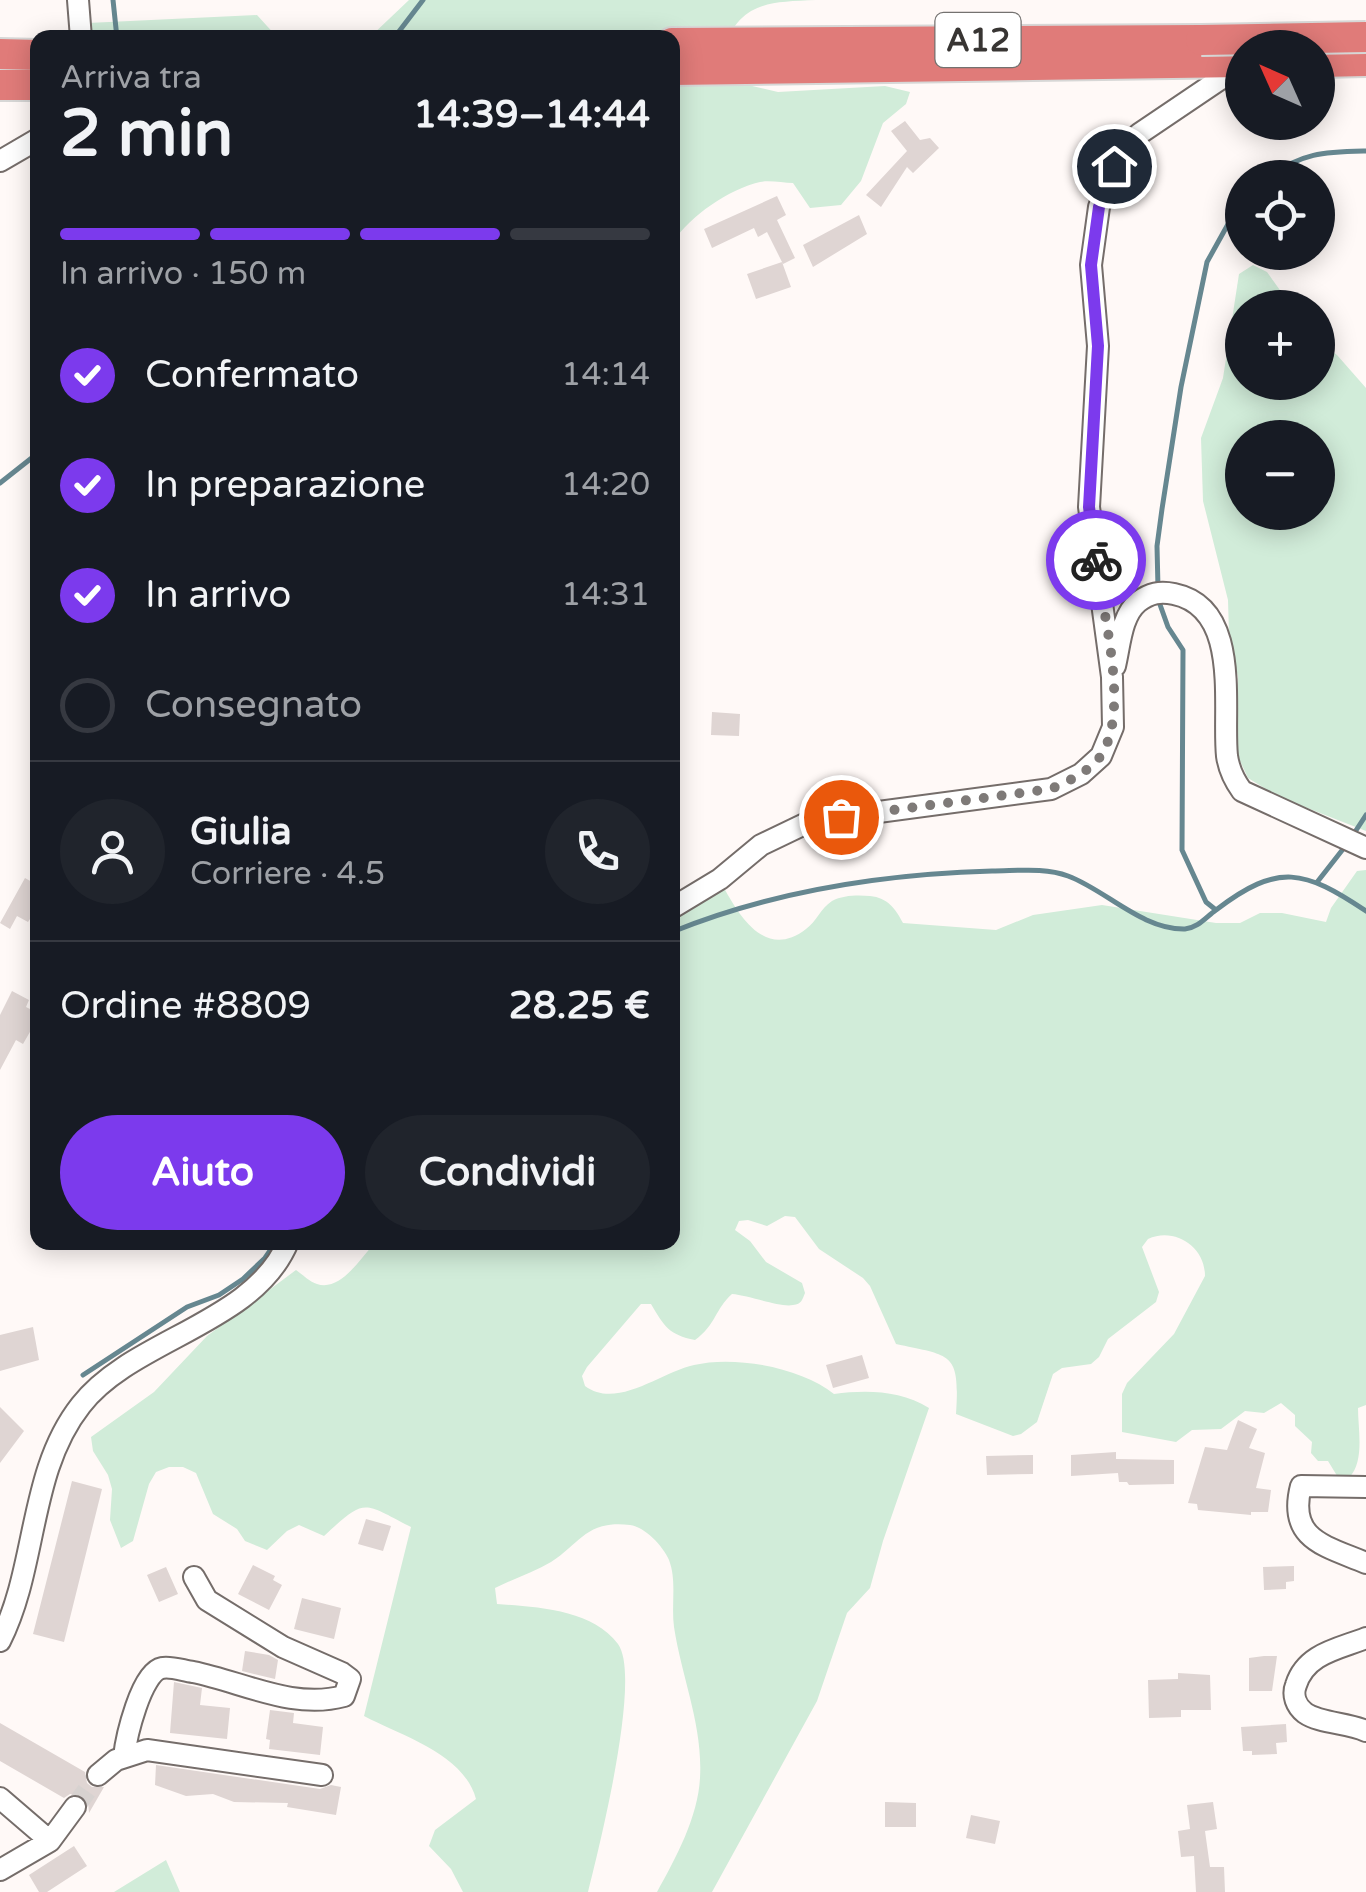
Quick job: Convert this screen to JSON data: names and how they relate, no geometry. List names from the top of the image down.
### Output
{
  "streets": {
    "highway": ["A12"]
  },
  "north": "top left",
  "page": {
    "map_buttons": ["+", "−"],
    "heading": ["2 min", "Arriva tra", "14:39–14:44"],
    "panel": [
      "Giulia",
      "Corriere · 4.5",
      "Ordine #8809",
      "28.25 €"
    ],
    "bar": "In arrivo · 150 m",
    "list": [
      ["Confermato", "14:14"],
      ["In preparazione", "14:20"],
      ["In arrivo", "14:31"],
      "Consegnato"
    ],
    "buttons": ["Aiuto", "Condividi"]
  }
}
